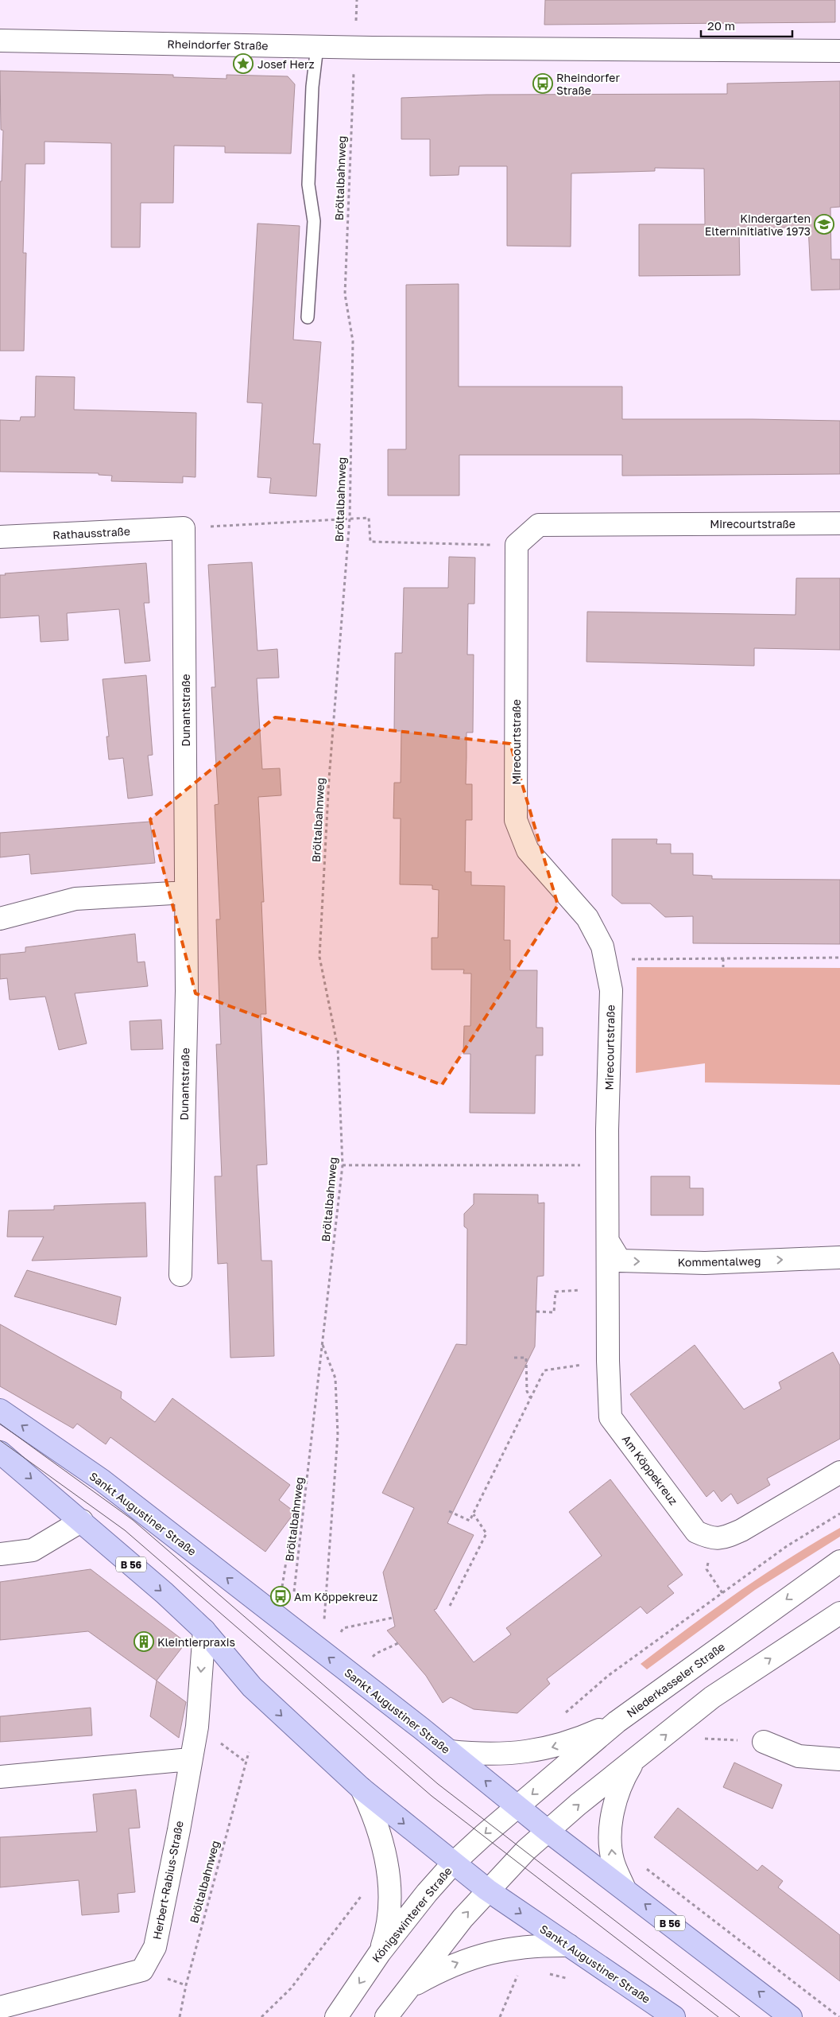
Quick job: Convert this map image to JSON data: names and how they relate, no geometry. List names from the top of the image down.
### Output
{
  "streets": {
    "main road": ["Sankt Augustiner Straße", "B 56"],
    "street": [
      "Rheindorfer Straße",
      "Mirecourtstraße",
      "Rathausstraße",
      "Dunantstraße",
      "Kommentalweg",
      "Am Köppekreuz",
      "Niederkasseler Straße",
      "Herbert-Rabius-Straße",
      "Königswinterer Straße"
    ],
    "path": ["Bröltalbahnweg"]
  },
  "crossings": [
    ["Rheindorfer Straße", "Bröltalbahnweg"],
    ["Mirecourtstraße", "Kommentalweg"],
    ["Mirecourtstraße", "Am Köppekreuz"],
    ["Rathausstraße", "Dunantstraße"],
    ["Kommentalweg", "Am Köppekreuz"],
    ["Sankt Augustiner Straße", "Niederkasseler Straße"],
    ["Sankt Augustiner Straße", "Herbert-Rabius-Straße"],
    ["Sankt Augustiner Straße", "Königswinterer Straße"],
    ["Niederkasseler Straße", "Königswinterer Straße"]
  ],
  "one_way": ["Kommentalweg"],
  "places": {
    "place": ["Josef Herz"],
    "bus stop": ["Rheindorfer Straße", "Am Köppekreuz"],
    "school or university": ["Kindergarten Elterninitiative 1973"],
    "building": ["Kleintierpraxis"]
  },
  "scale_bar": "20 m"
}
